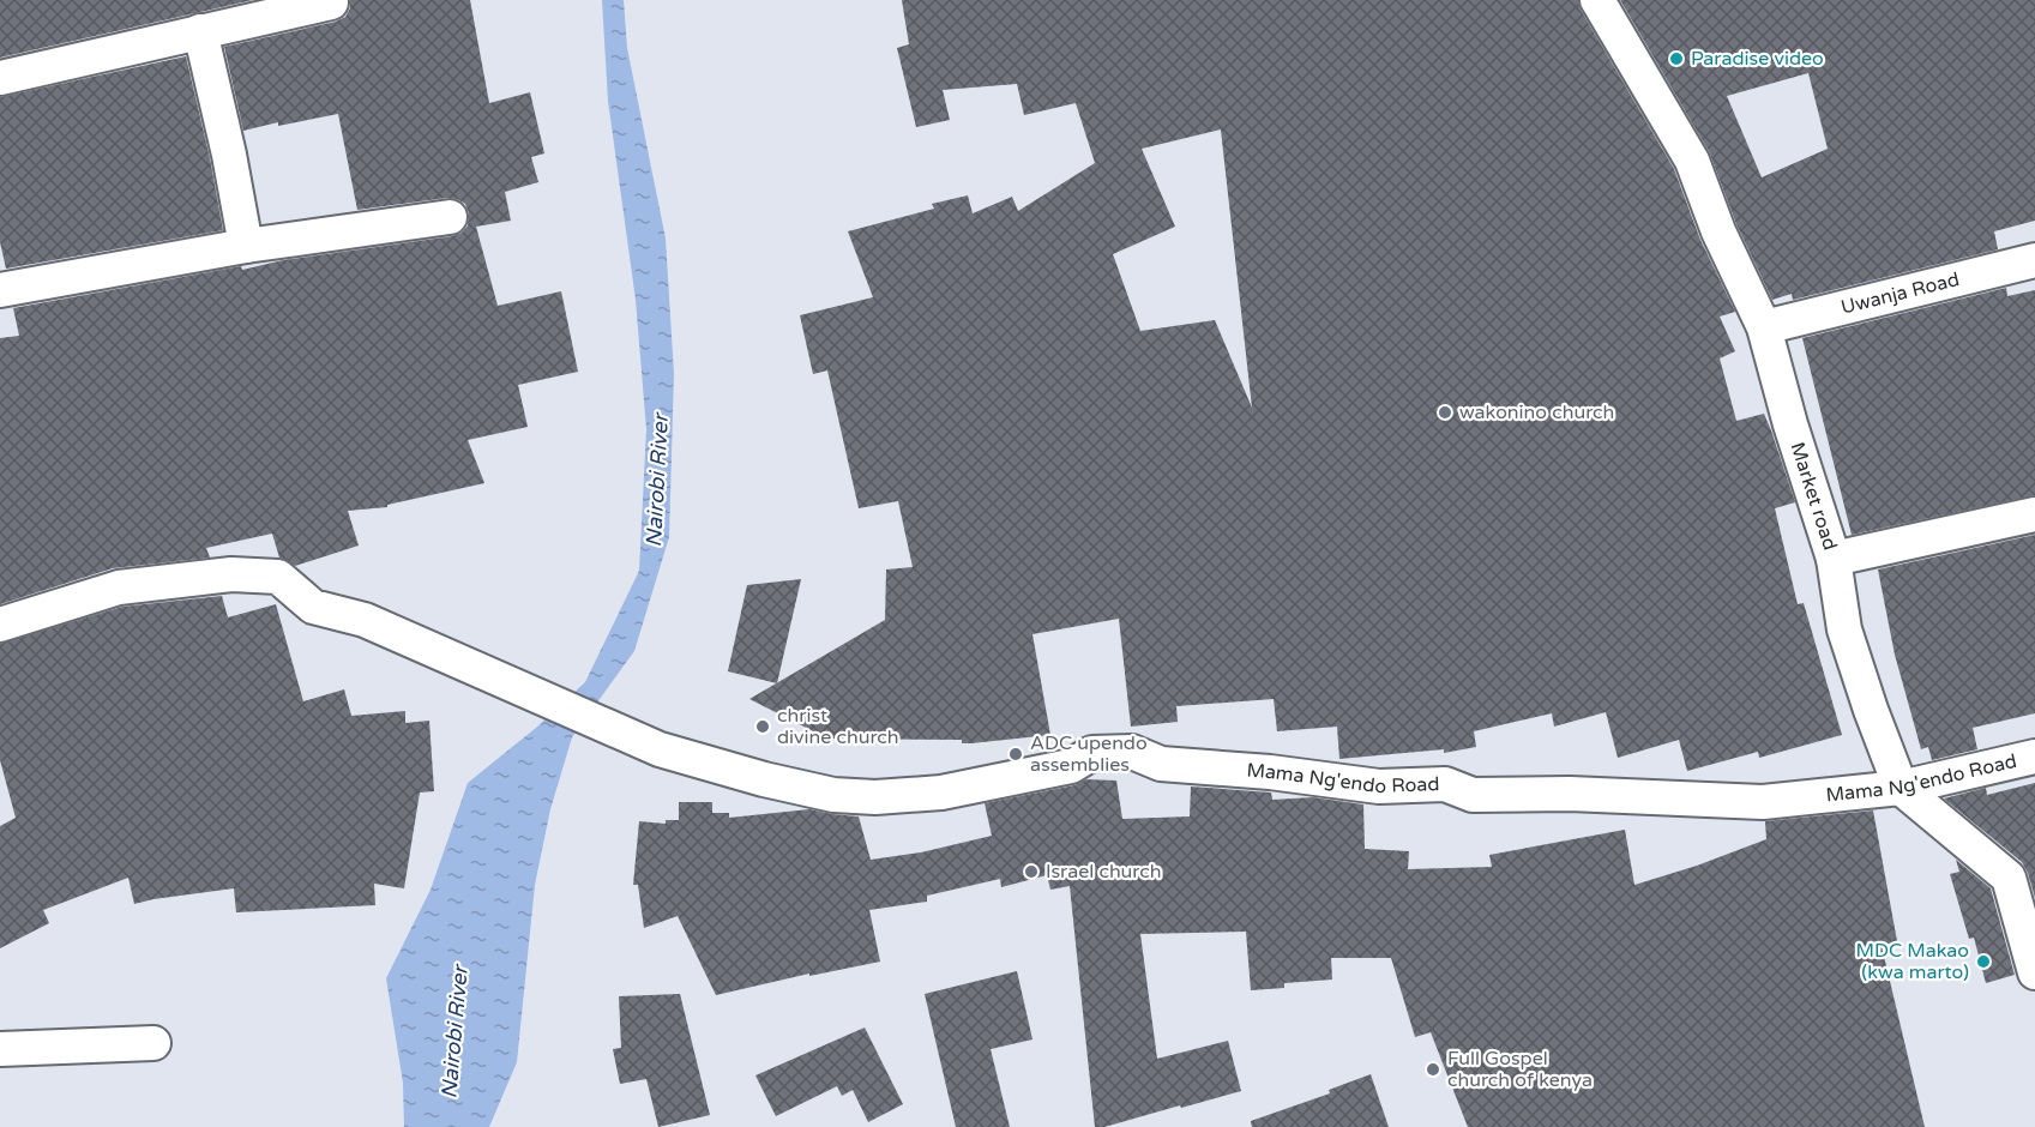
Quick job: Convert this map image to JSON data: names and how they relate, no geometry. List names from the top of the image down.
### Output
{
  "streets": {
    "street": ["Uwanja Road", "Market road", "Mama Ng'endo Road"]
  },
  "crossings": [
    ["Uwanja Road", "Market road"],
    ["Market road", "Mama Ng'endo Road"]
  ],
  "water": ["Nairobi River"],
  "places": [
    "Paradise video",
    "wakonino church",
    "christ divine church",
    "ADC upendo assemblies",
    "Israel church",
    "MDC Makao (kwa marto)",
    "Full Gospel church of kenya"
  ]
}
